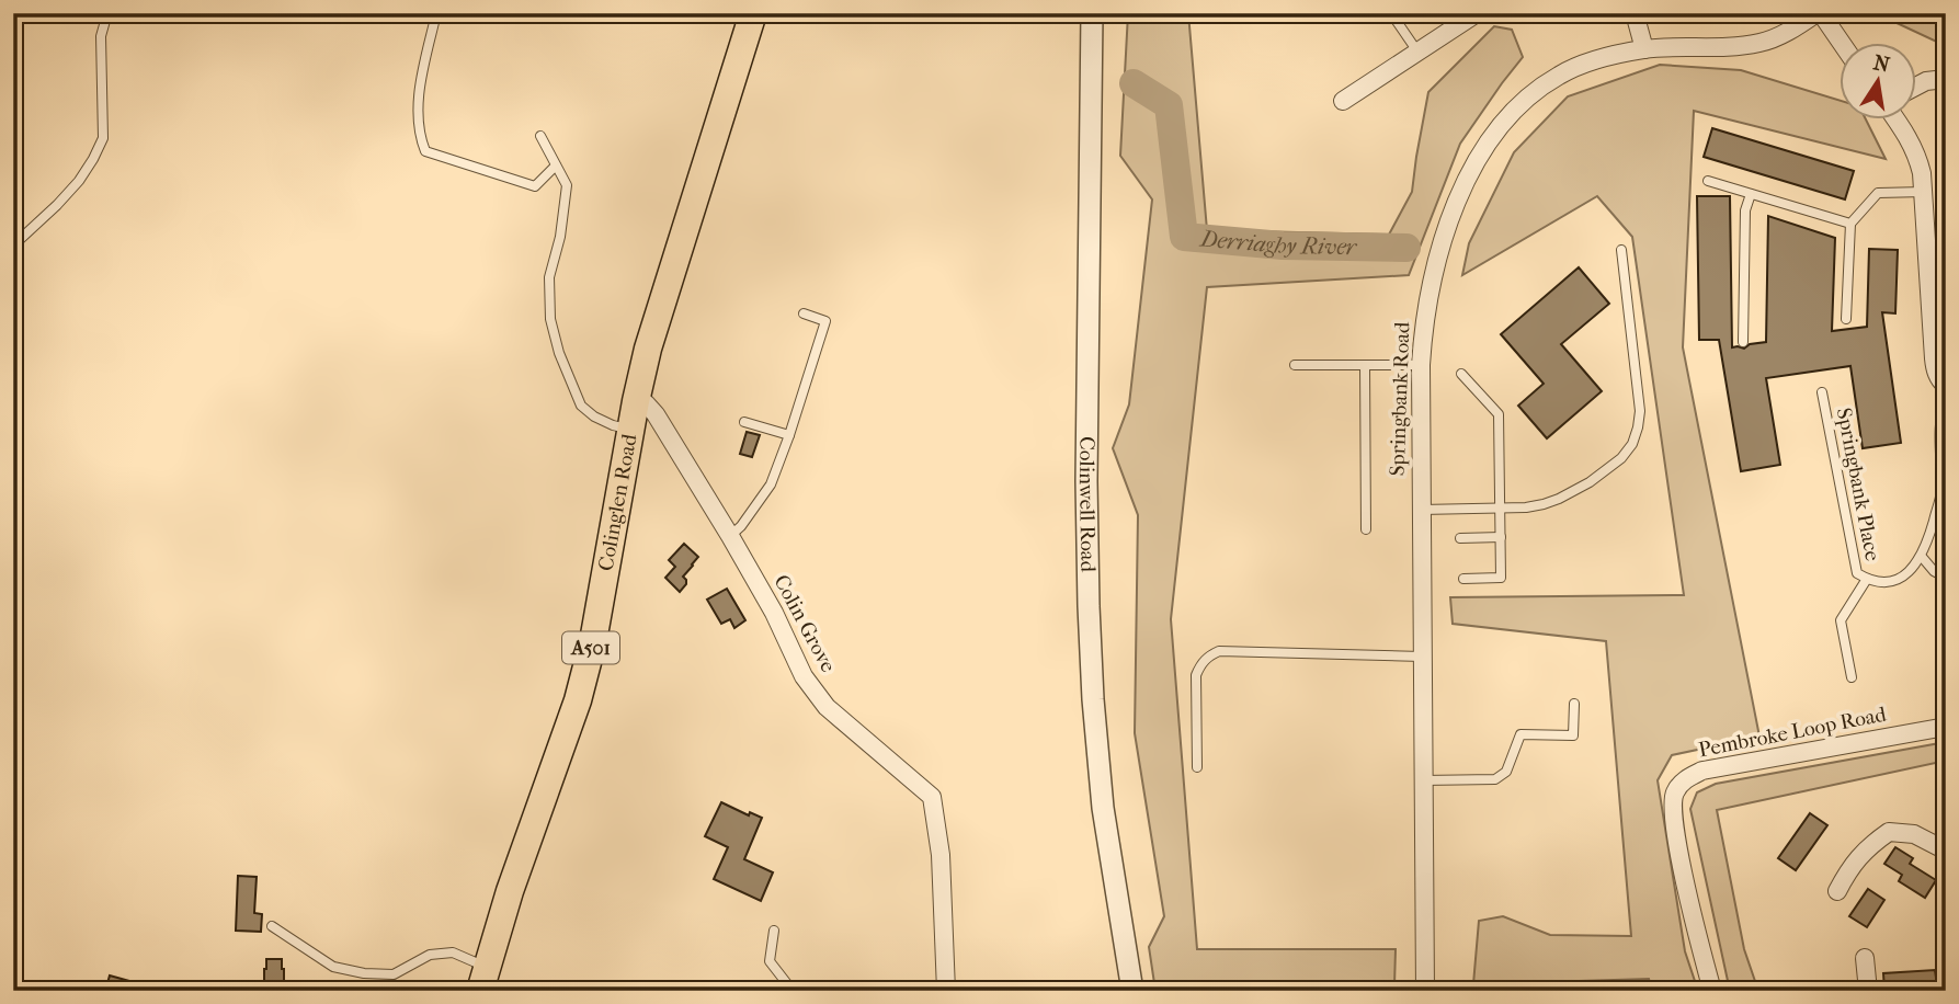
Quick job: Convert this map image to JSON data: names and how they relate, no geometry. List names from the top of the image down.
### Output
{
  "streets": {
    "main road": ["Colinglen Road", "A501"],
    "street": [
      "Springbank Road",
      "Colinwell Road",
      "Colin Grove",
      "Pembroke Loop Road"
    ],
    "lane": ["Springbank Place"]
  },
  "crossings": [
    ["Colinglen Road", "Colin Grove"]
  ],
  "water": ["Derriaghy River"],
  "north": "top"
}
